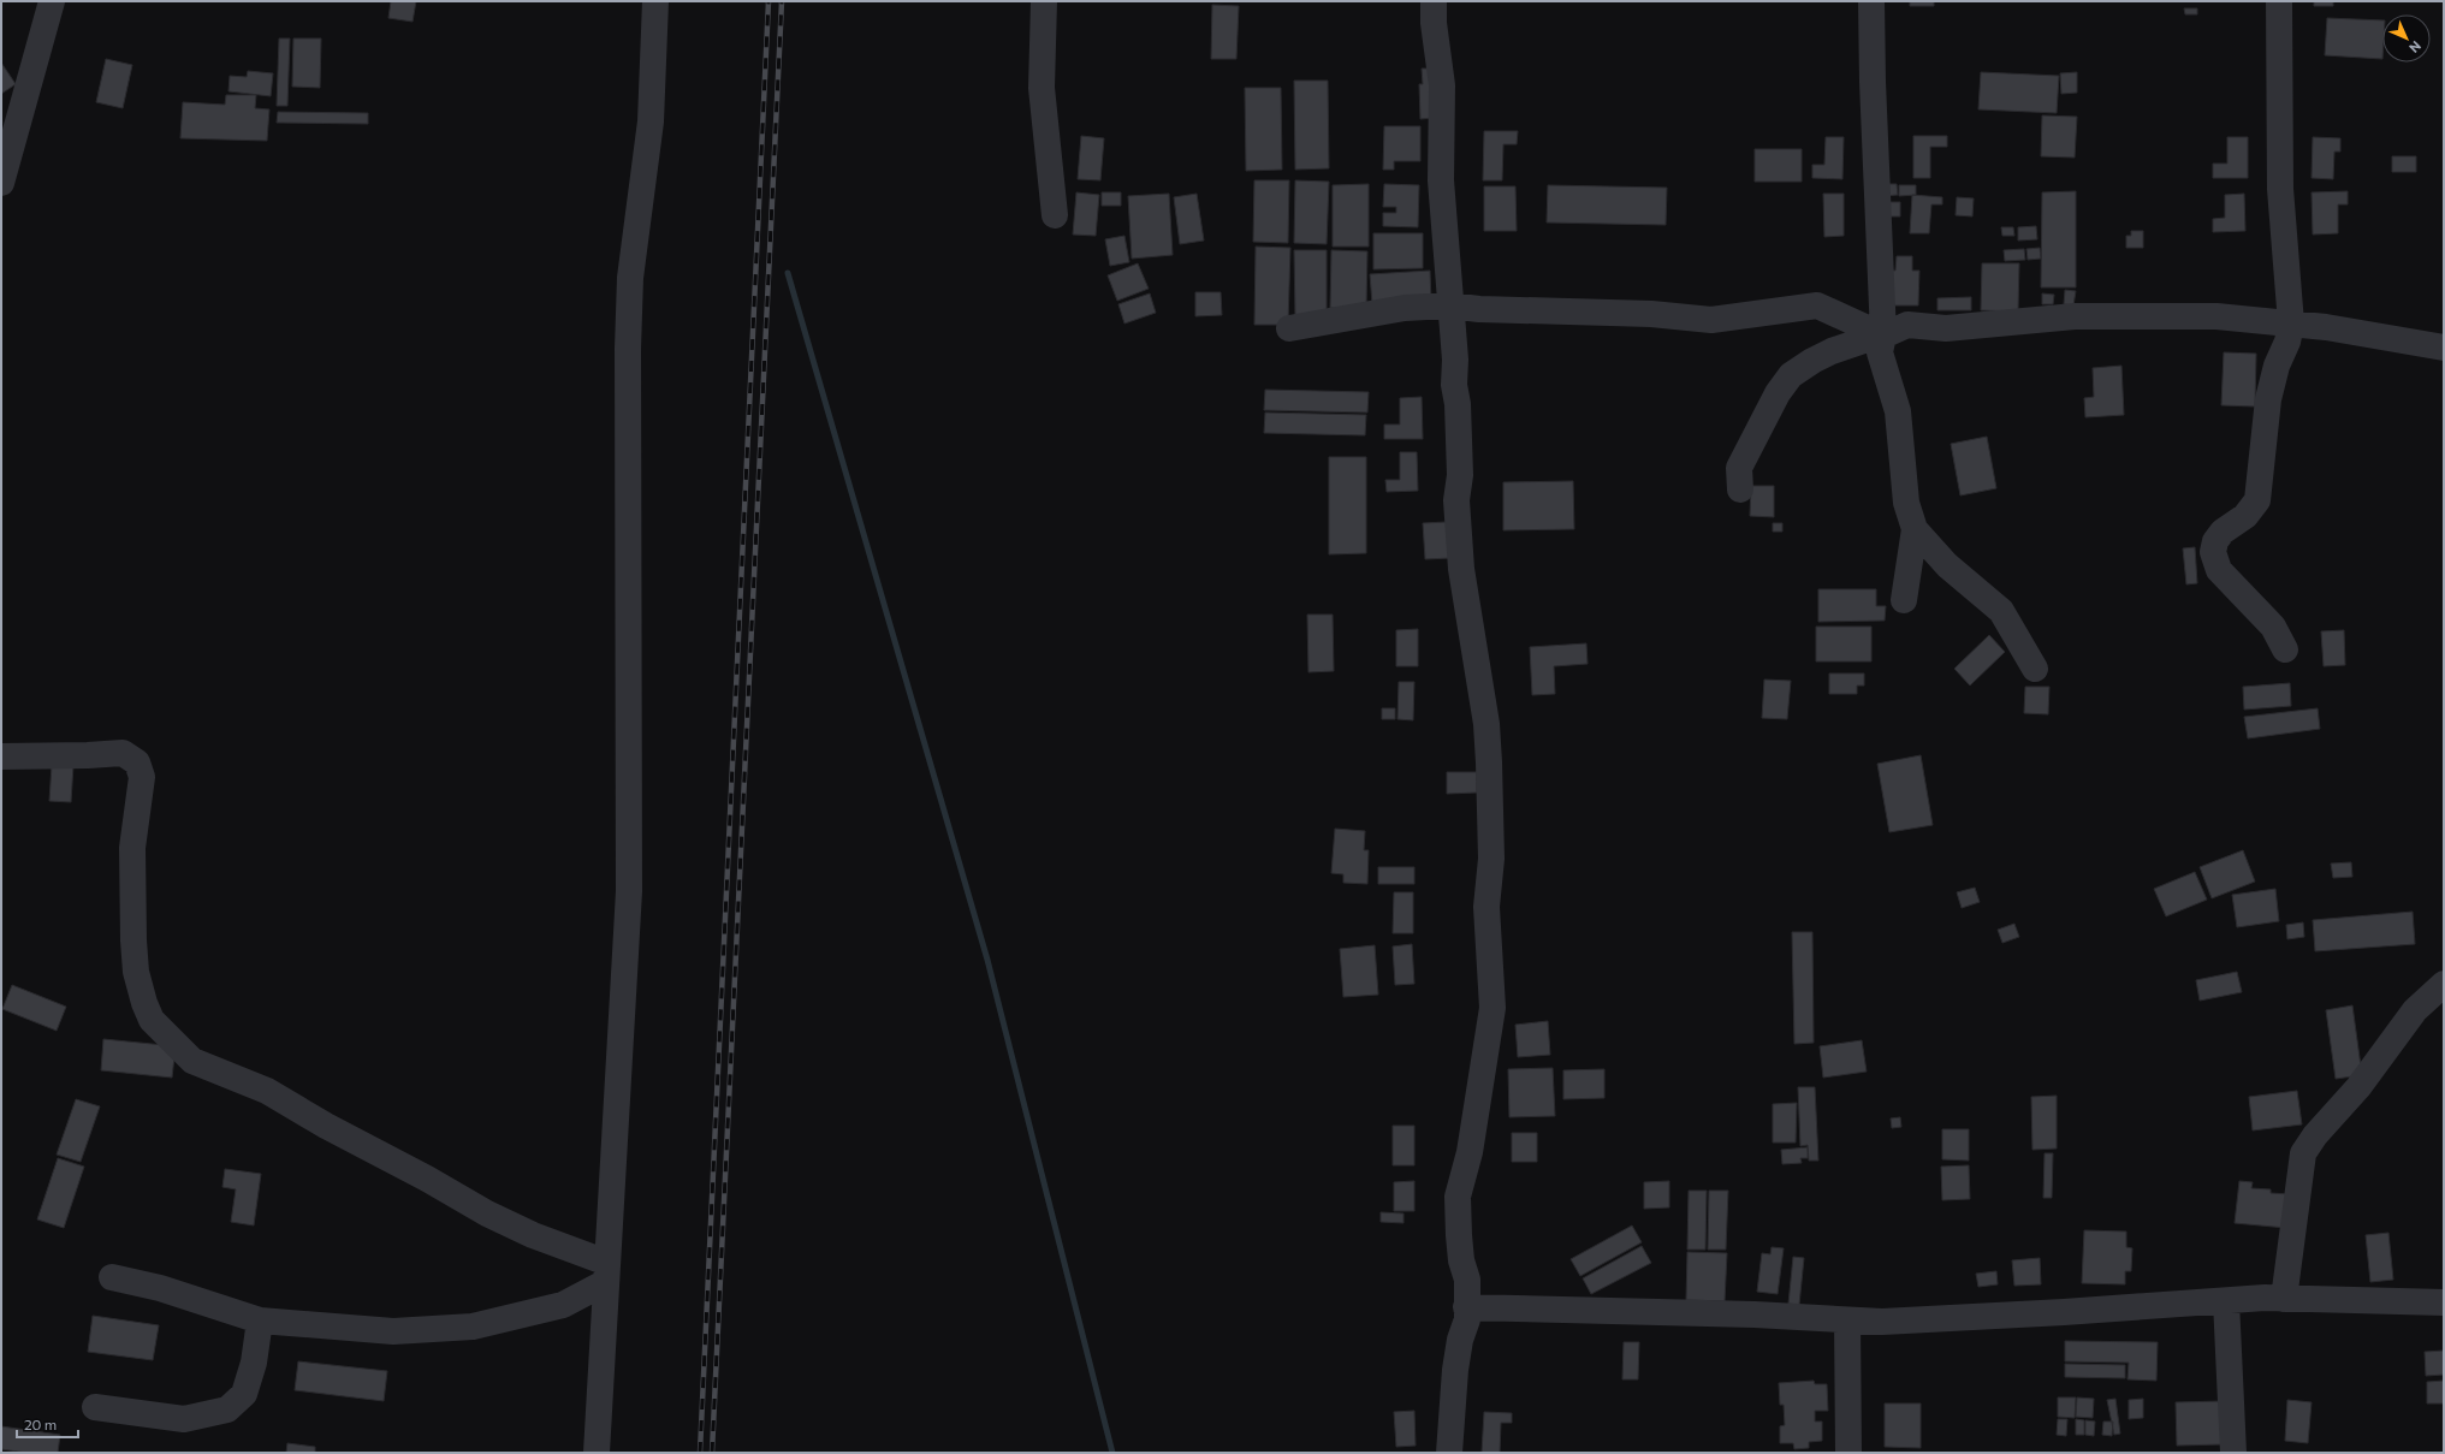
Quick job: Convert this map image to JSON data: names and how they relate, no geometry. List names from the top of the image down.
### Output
{
  "scale_bar": "20 m",
  "north": "bottom right"
}
